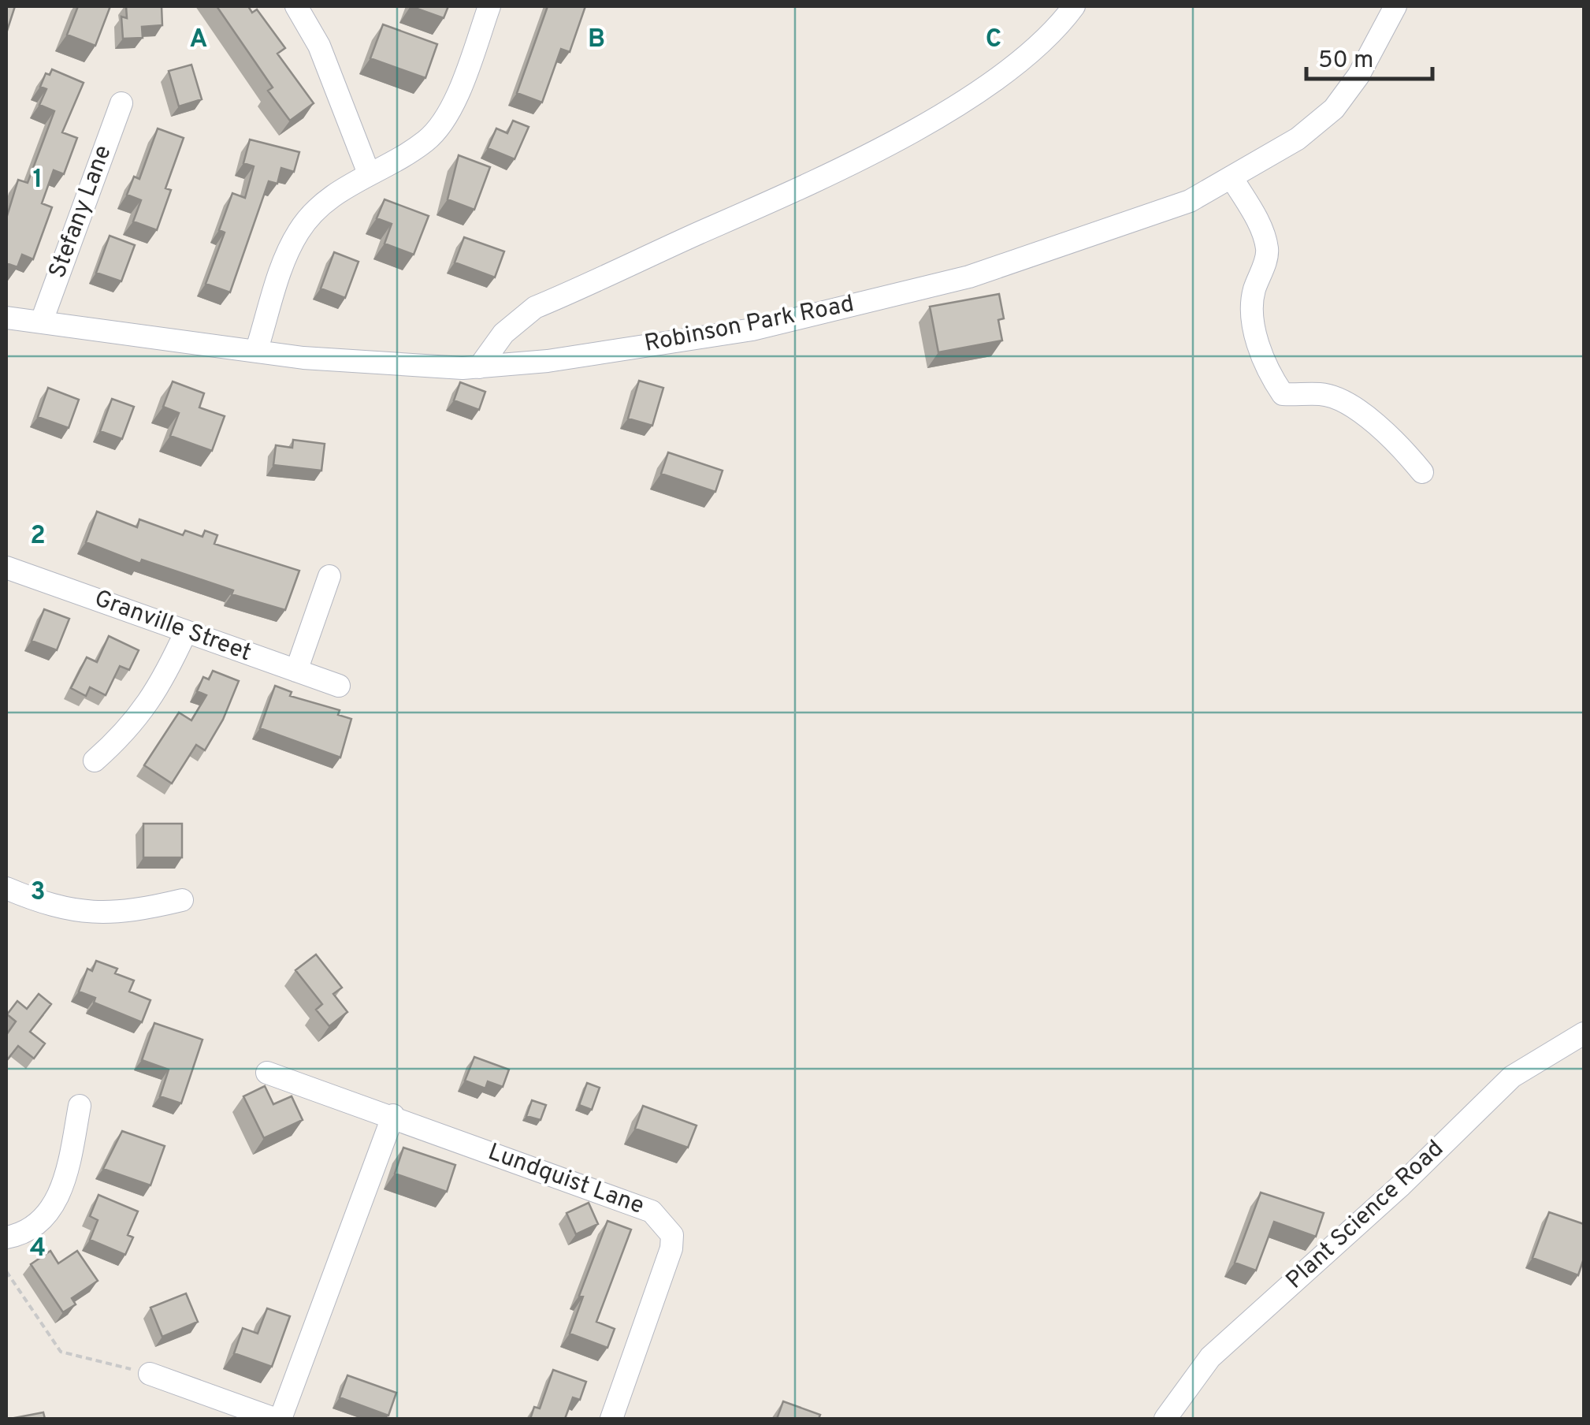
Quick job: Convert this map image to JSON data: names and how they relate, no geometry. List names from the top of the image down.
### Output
{
  "streets": {
    "street": [
      "Stefany Lane",
      "Robinson Park Road",
      "Granville Street",
      "Lundquist Lane",
      "Plant Science Road"
    ]
  },
  "crossings": [
    ["Stefany Lane", "Robinson Park Road"]
  ],
  "scale_bar": "50 m",
  "grid": {
    "columns": ["A", "B", "C"],
    "rows": [
      "1",
      "2",
      "3",
      "4"
    ]
  }
}
